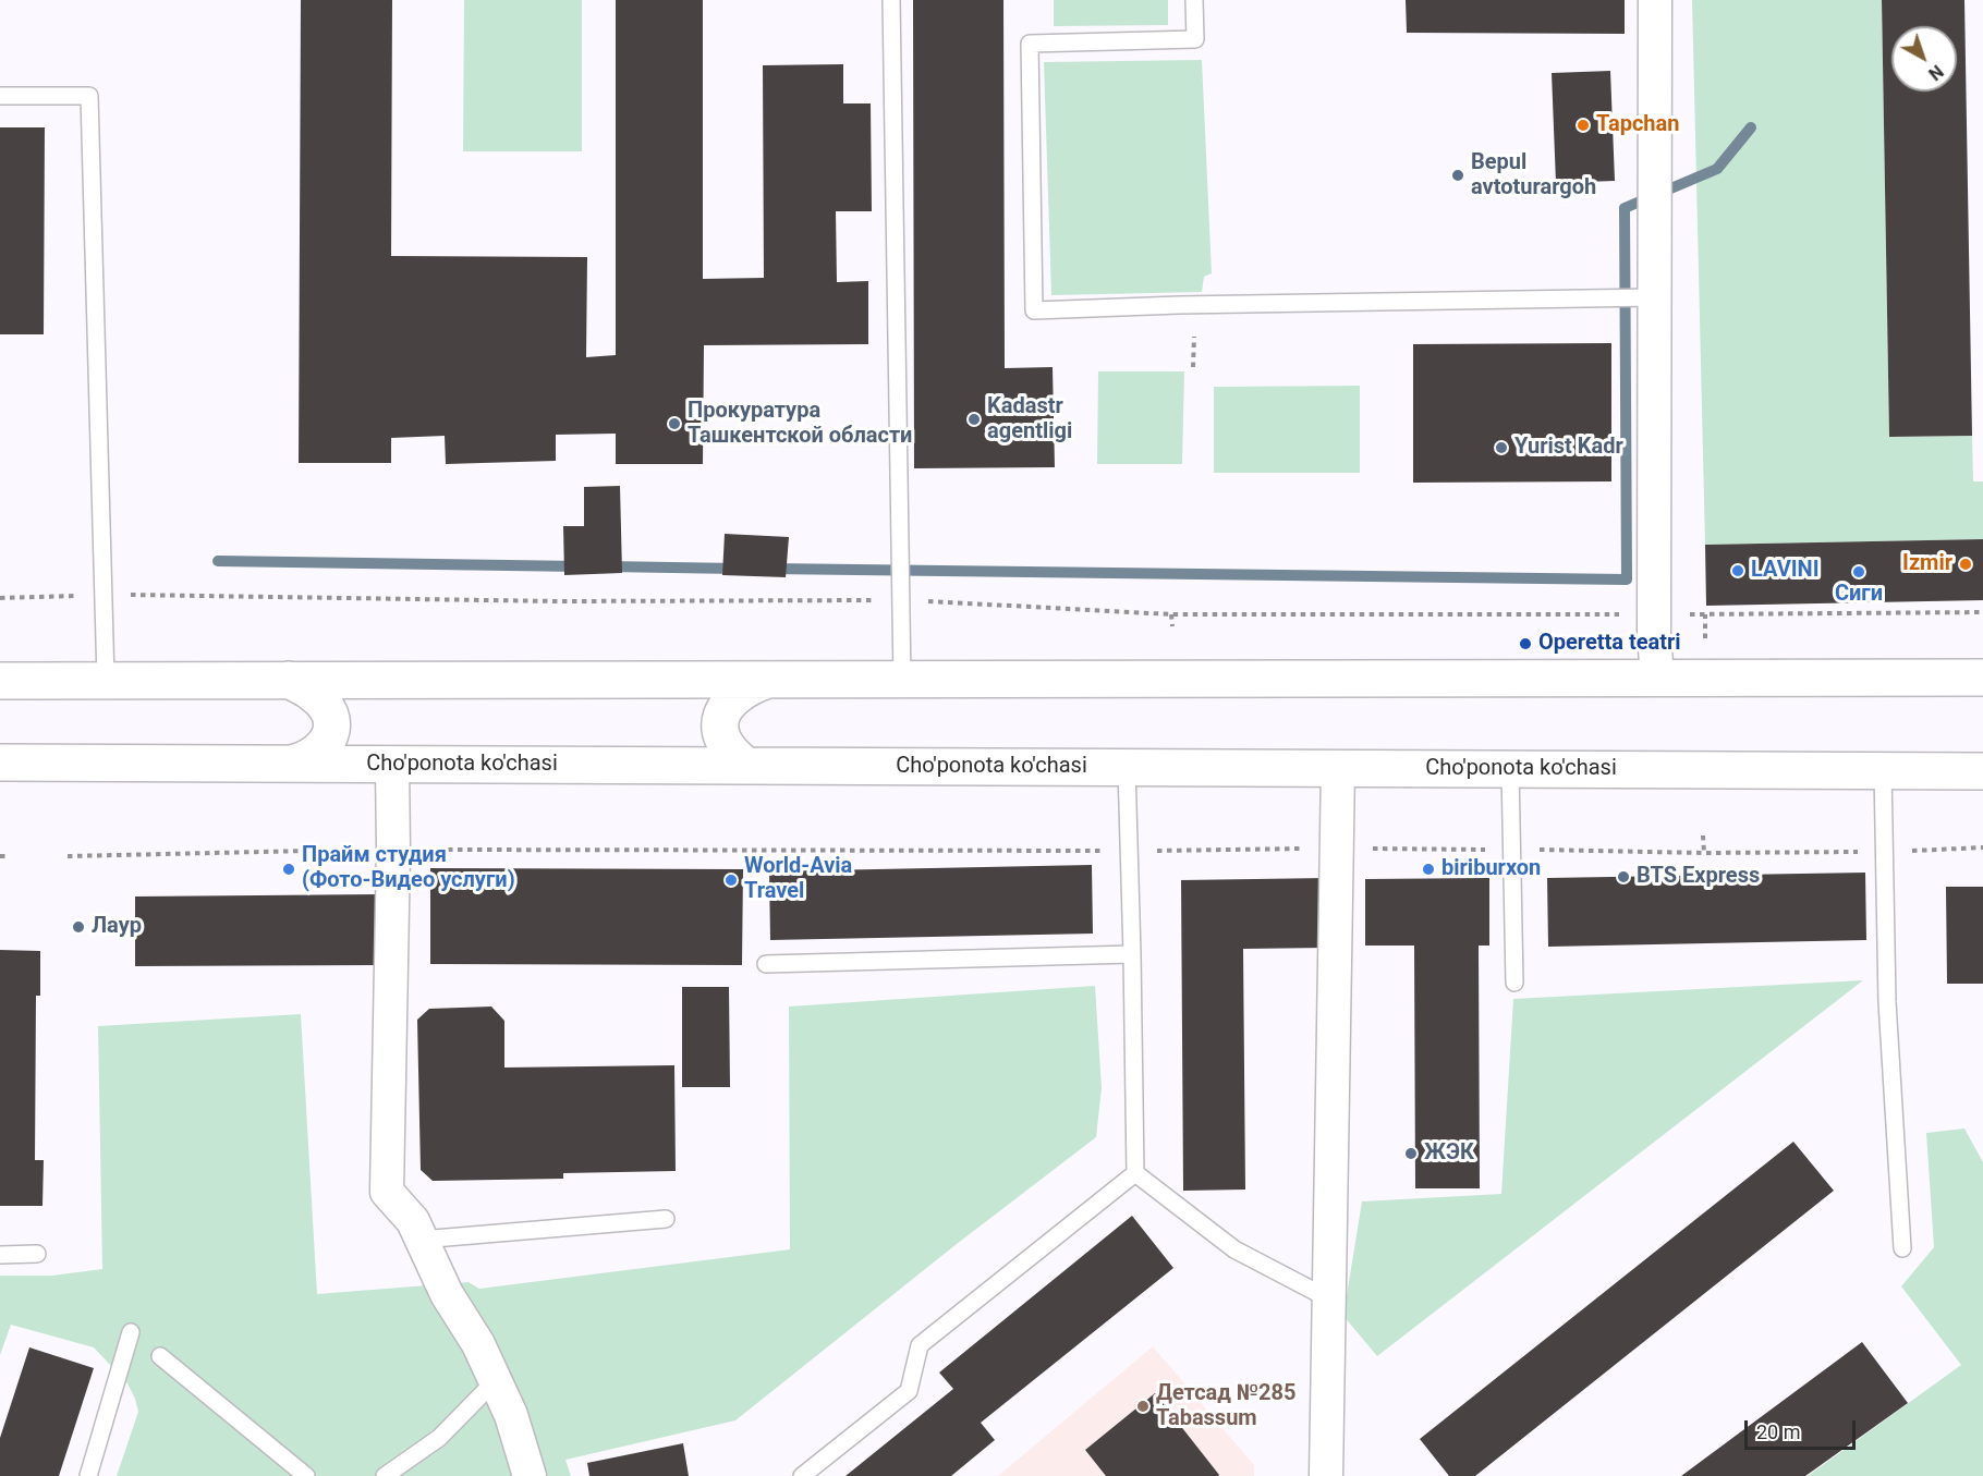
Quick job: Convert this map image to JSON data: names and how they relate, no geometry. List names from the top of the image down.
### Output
{
  "streets": {
    "main road": ["Cho'ponota ko'chasi"]
  },
  "places": [
    "Tapchan",
    "Bepul avtoturargoh",
    "Kadastr agentligi",
    "Прокуратура Ташкентской области",
    "Yurist Kadr",
    "Izmir",
    "LAVINI",
    "Сиги",
    "Operetta teatri",
    "Прайм студия (Фото-Видео услуги)",
    "biriburxon",
    "BTS Express",
    "World-Avia Travel",
    "Лаур",
    "ЖЭК",
    "Детсад №285 Tabassum"
  ],
  "scale_bar": "20 m",
  "north": "bottom right"
}
